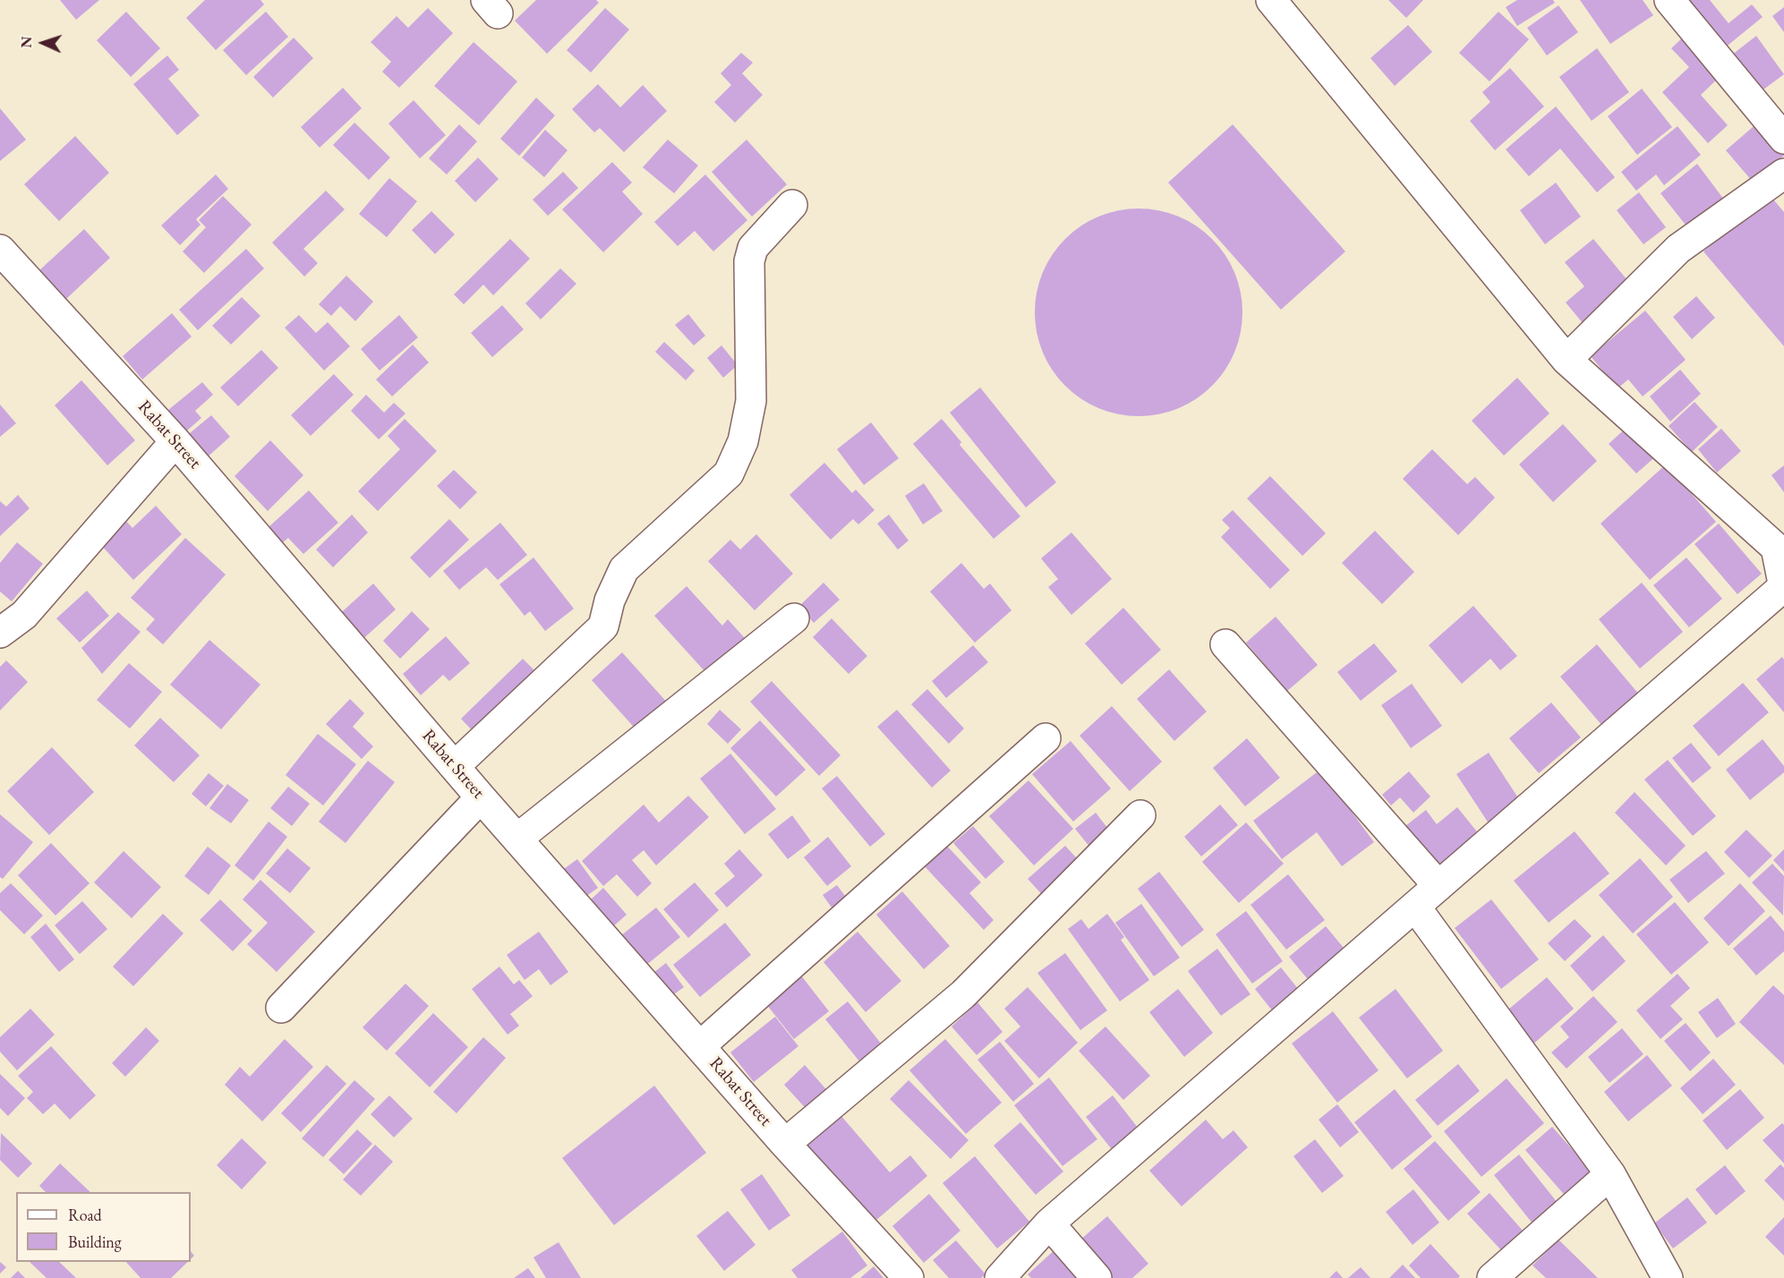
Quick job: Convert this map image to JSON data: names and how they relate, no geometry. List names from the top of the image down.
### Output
{
  "streets": {
    "street": ["Rabat Street"]
  },
  "legend": ["Road", "Building"],
  "north": "left"
}
